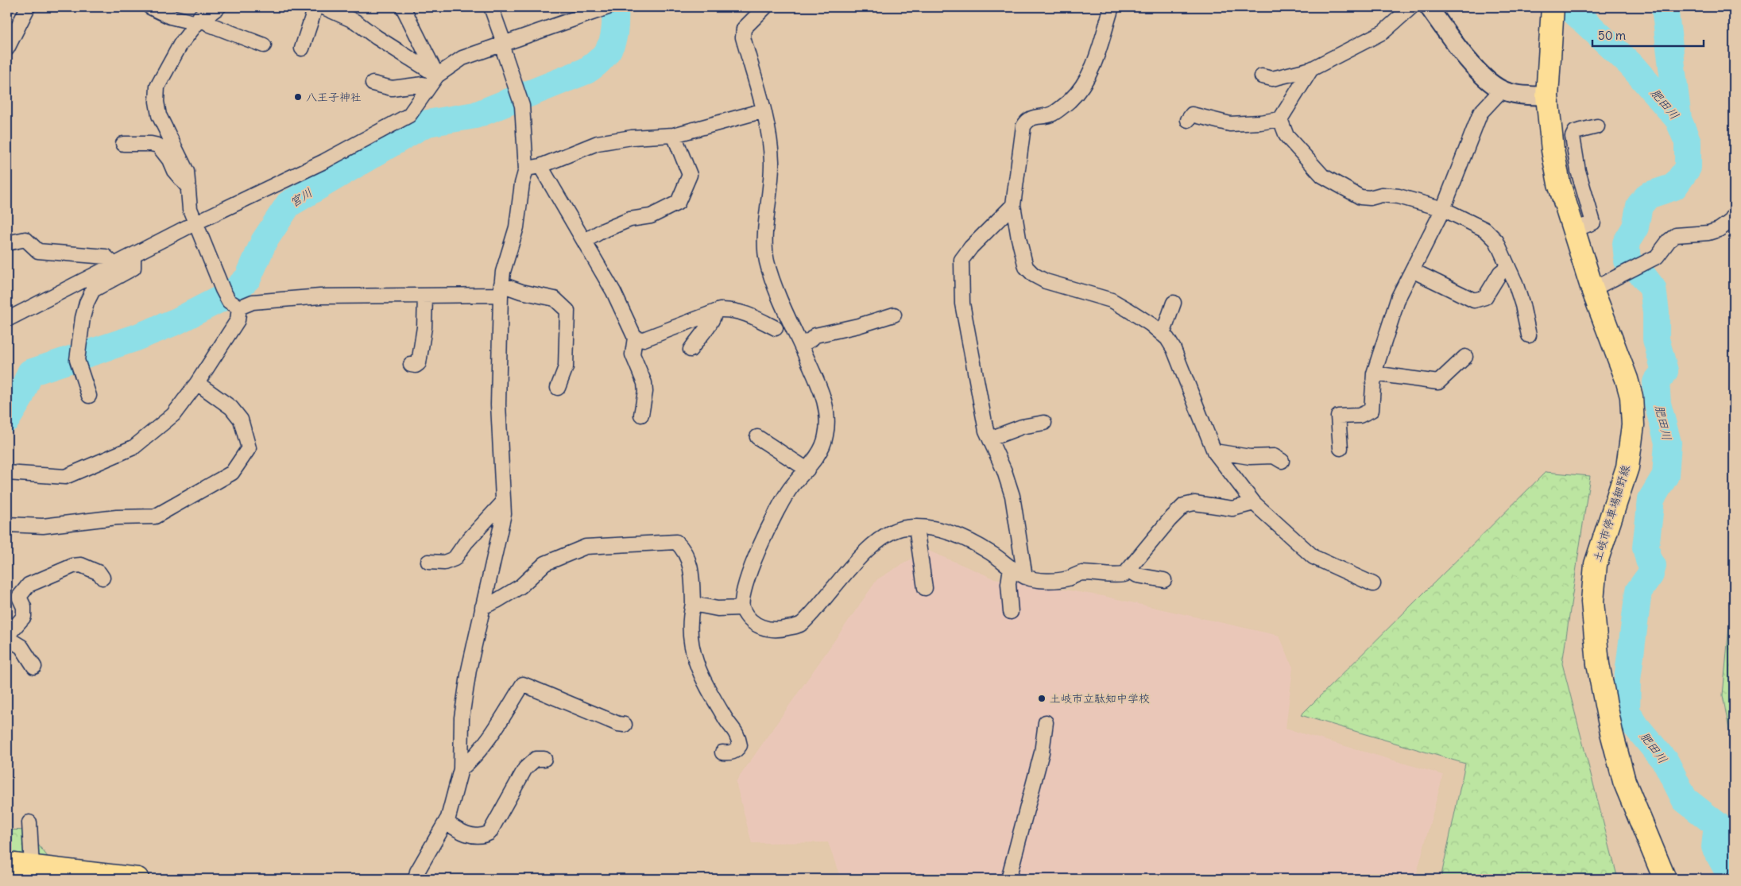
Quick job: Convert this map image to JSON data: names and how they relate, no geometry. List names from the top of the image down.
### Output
{
  "streets": {
    "main road": ["土岐市停車場細野線"]
  },
  "water": ["肥田川", "宮川"],
  "places": ["八王子神社", "土岐市立駄知中学校"],
  "scale_bar": "50 m"
}
